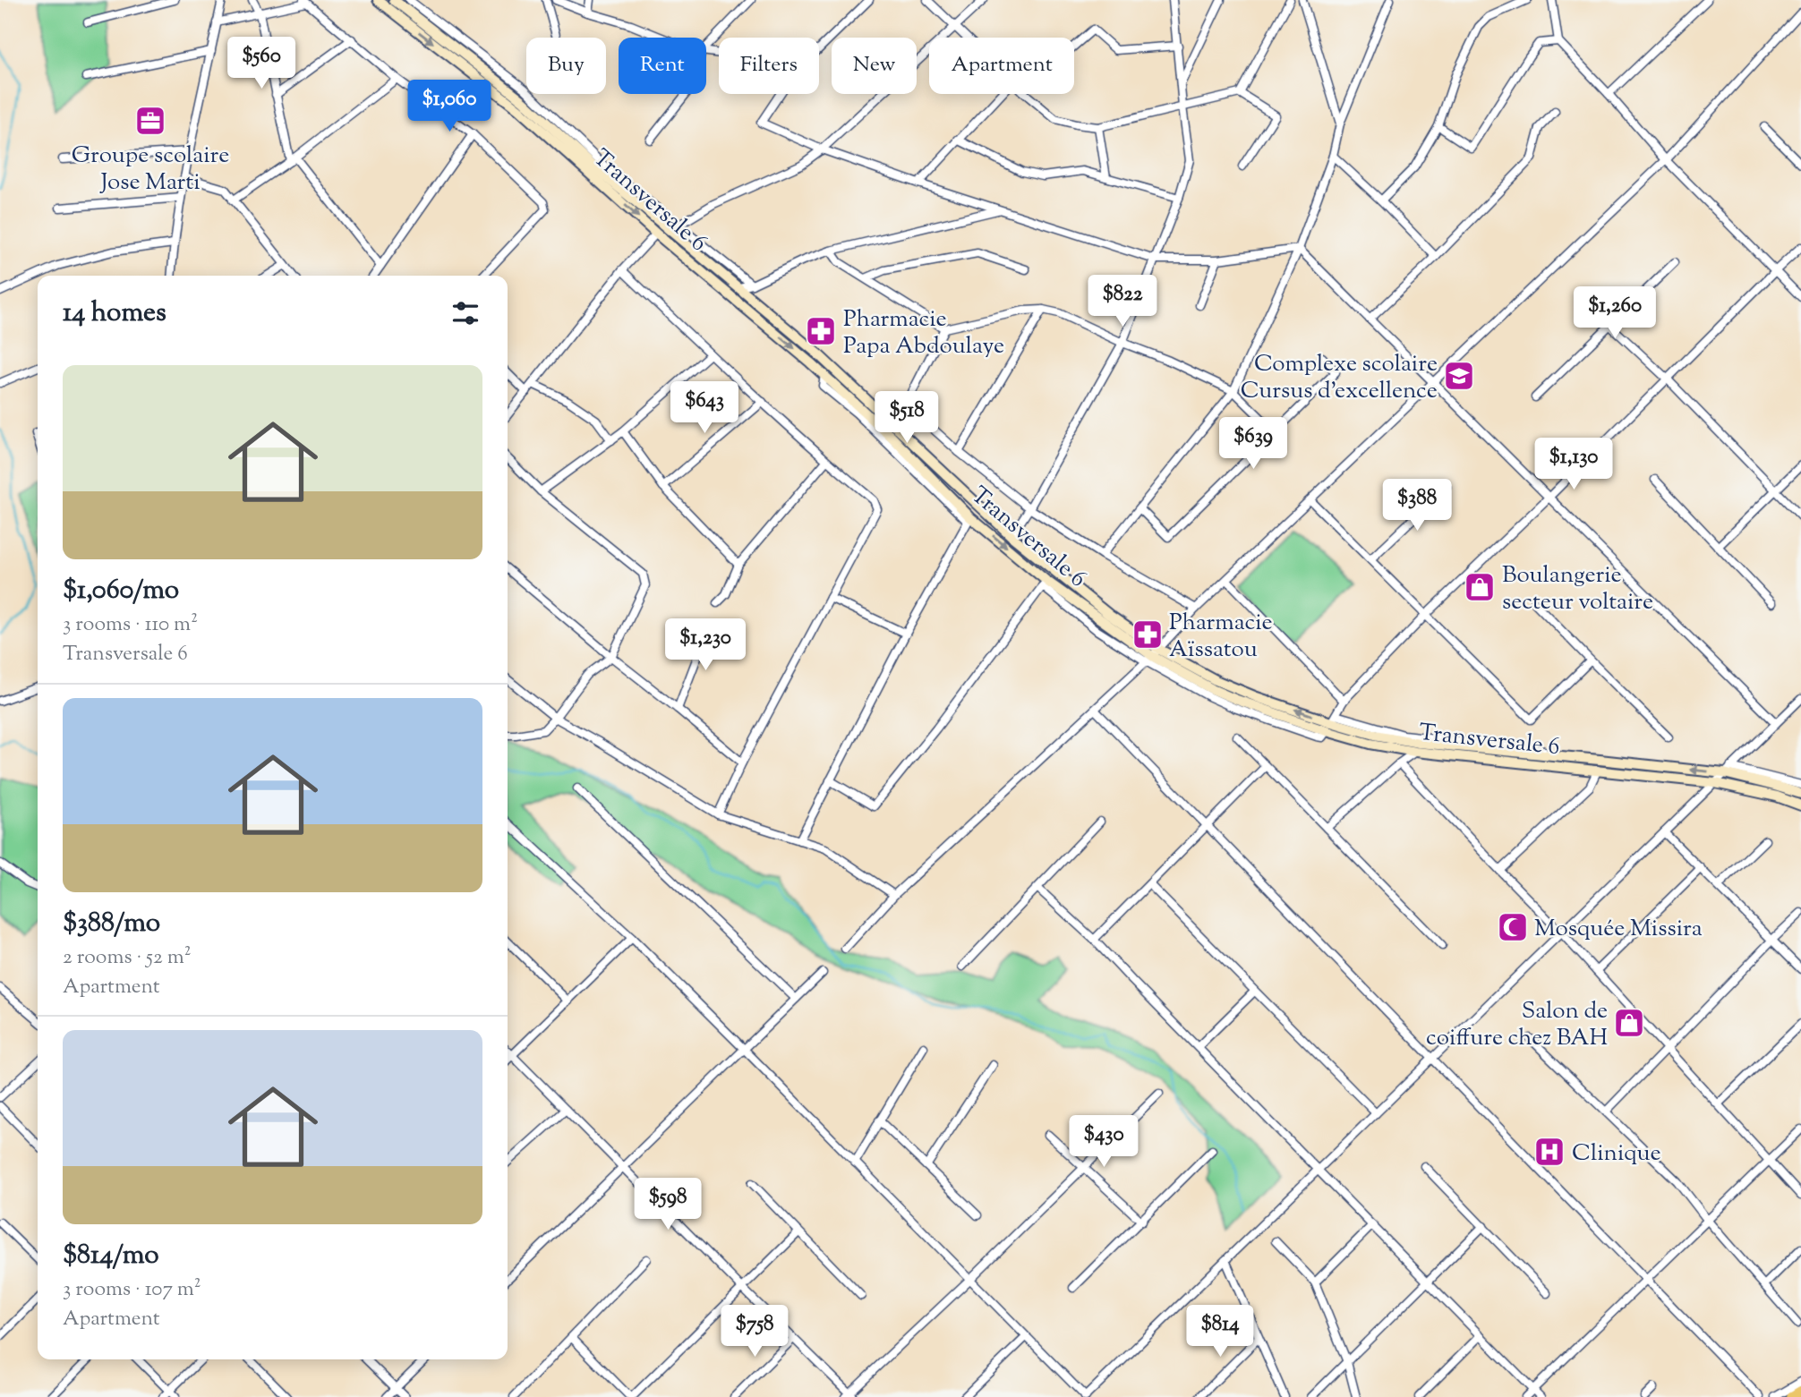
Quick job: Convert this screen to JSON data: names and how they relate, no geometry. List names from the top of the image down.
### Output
{
  "streets": {
    "main road": ["Transversale 6"]
  },
  "places": {
    "office": ["Groupe scolaire Jose Marti"],
    "pharmacy": ["Pharmacie Papa Abdoulaye", "Pharmacie Aïssatou"],
    "school or university": ["Complexe scolaire Cursus d'excellence"],
    "shop": ["Boulangerie secteur voltaire", "Salon de coiffure chez BAH"],
    "mosque": ["Mosquée Missira"],
    "hospital": ["Clinique"]
  },
  "page": {
    "price": [
      "$560",
      "$1,060",
      "$822",
      "$1,260",
      "$643",
      "$518",
      "$639",
      "$1,130",
      "$388",
      "$1,230",
      "$430",
      "$598",
      "$758",
      "$814"
    ],
    "chip": [
      "Buy",
      "Rent",
      "Filters",
      "New",
      "Apartment"
    ],
    "heading": "14 homes",
    "list": [
      {
        "name": "$1,060/mo",
        "note": "3 rooms · 110 m² · Transversale 6"
      },
      {
        "name": "$388/mo",
        "note": "2 rooms · 52 m² · Apartment"
      },
      {
        "name": "$814/mo",
        "note": "3 rooms · 107 m² · Apartment"
      }
    ]
  }
}
